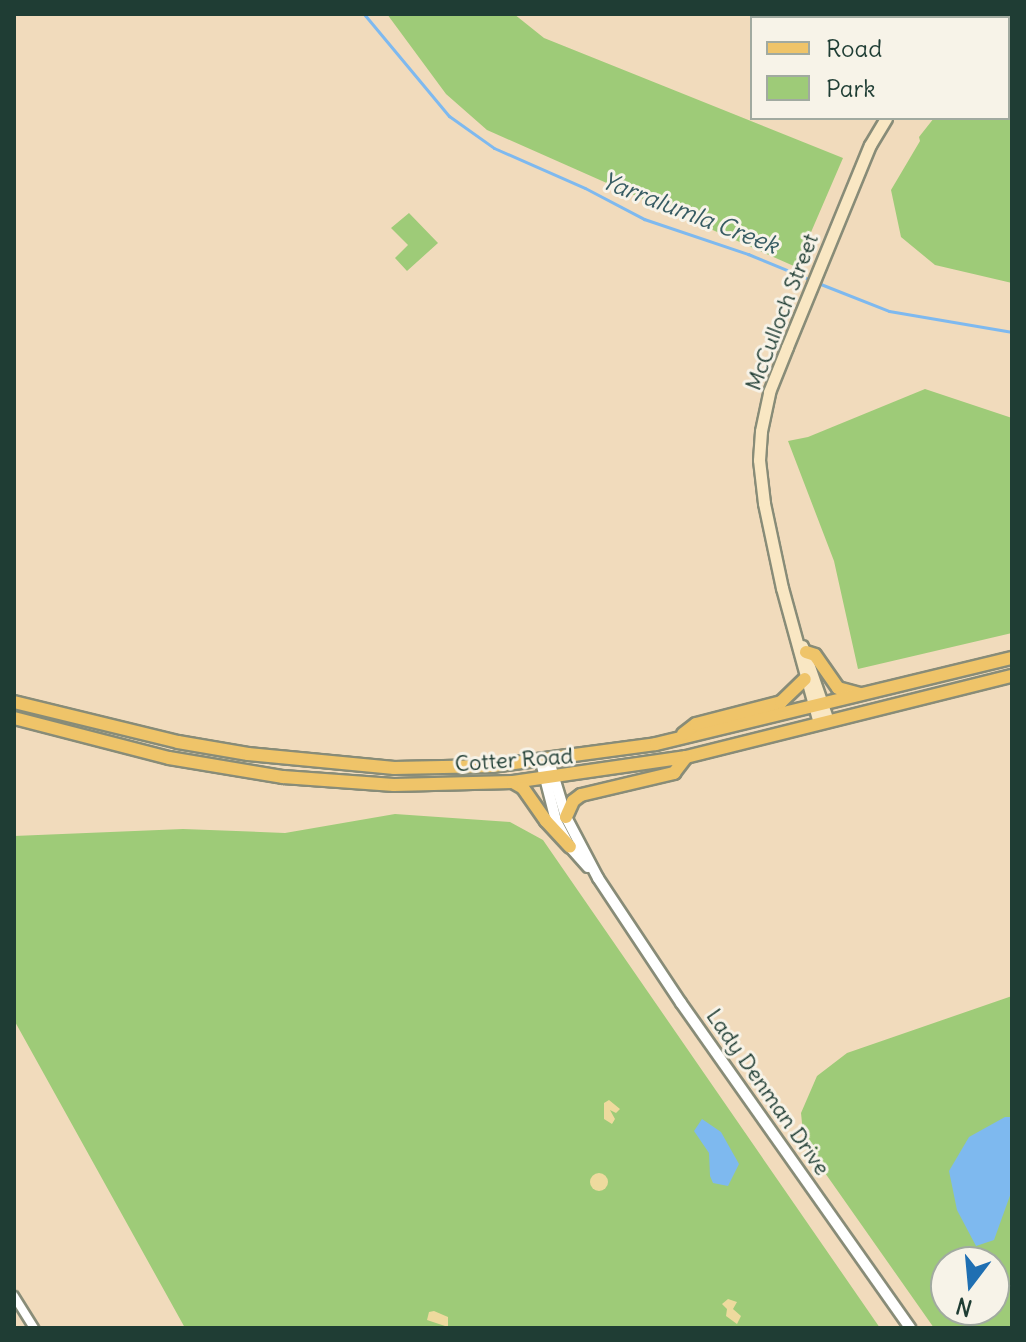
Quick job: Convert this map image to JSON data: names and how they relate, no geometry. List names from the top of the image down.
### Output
{
  "streets": {
    "main road": ["McCulloch Street", "Cotter Road"],
    "street": ["Lady Denman Drive"]
  },
  "crossings": [
    ["McCulloch Street", "Cotter Road"],
    ["Cotter Road", "Lady Denman Drive"]
  ],
  "water": ["Yarralumla Creek"],
  "legend": ["Road", "Park"],
  "north": "bottom"
}
